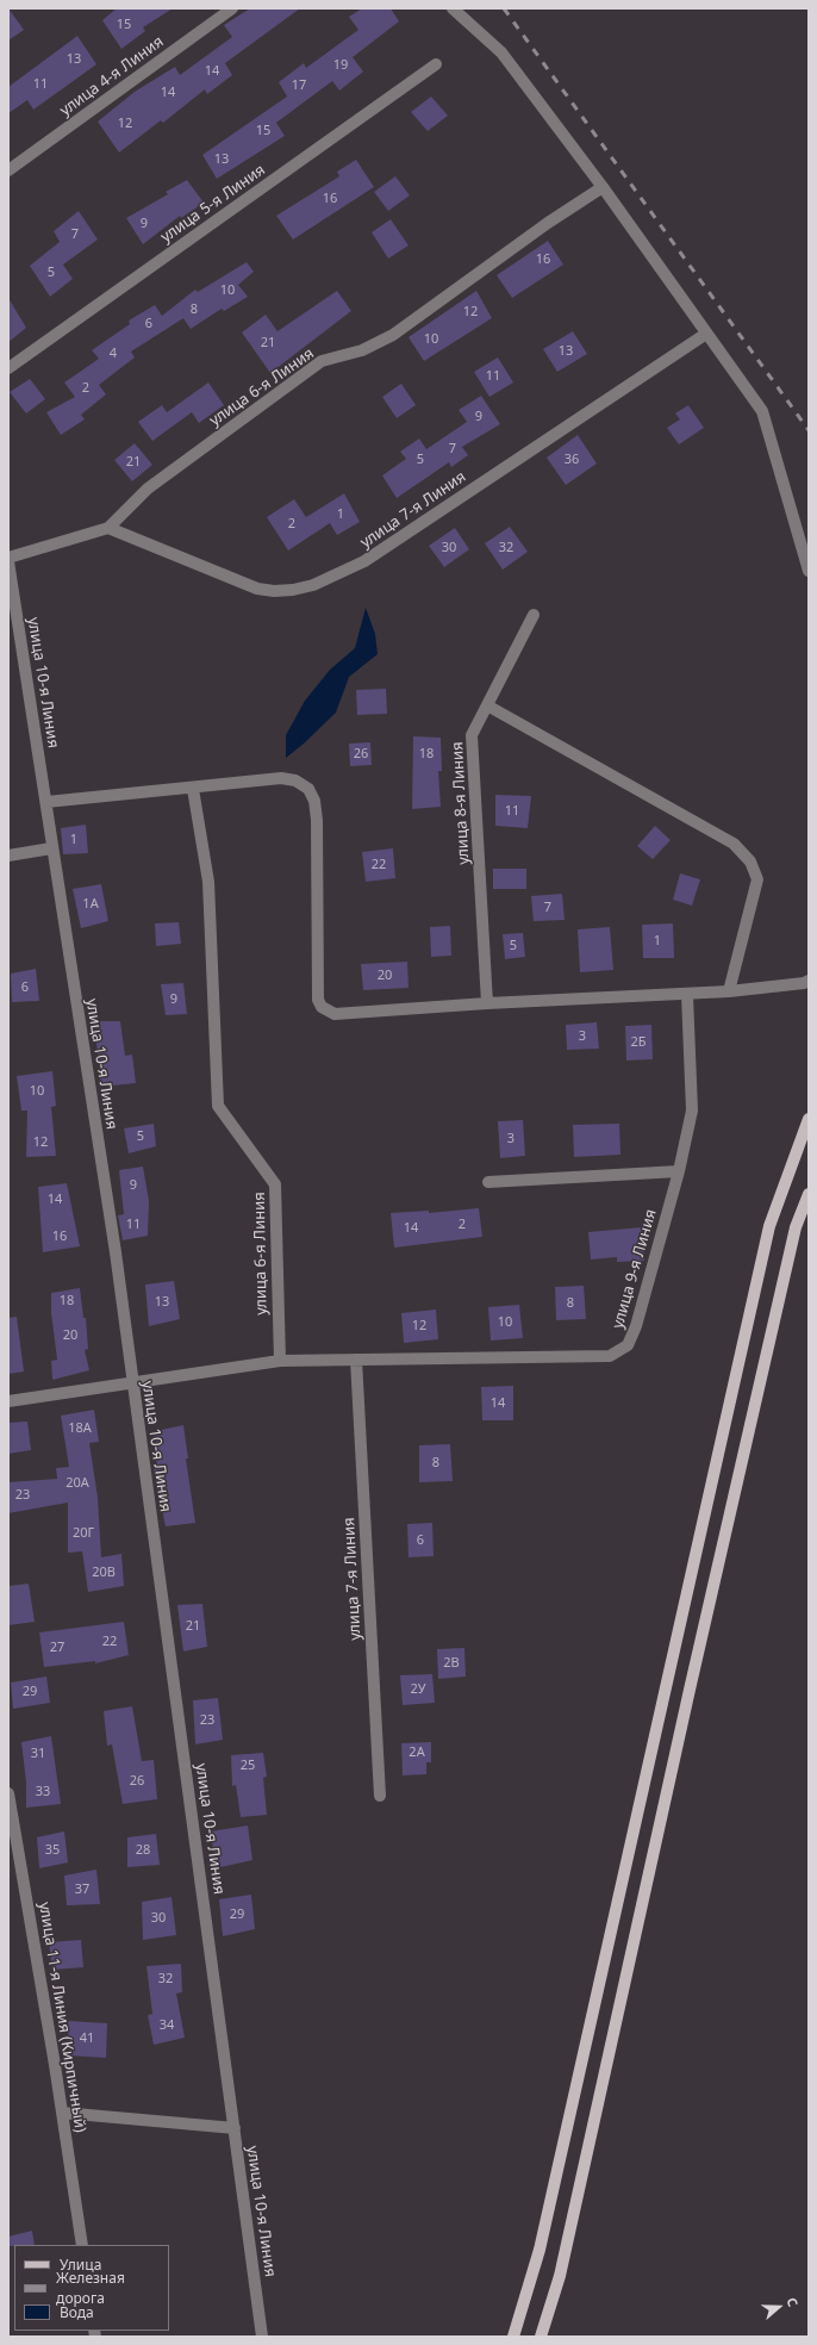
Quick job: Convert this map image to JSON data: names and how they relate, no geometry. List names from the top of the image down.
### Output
{
  "streets": {
    "street": [
      "улица 4-я Линия",
      "улица 5-я Линия",
      "улица 6-я Линия",
      "улица 7-я Линия",
      "улица 10-я Линия",
      "улица 8-я Линия",
      "улица 9-я Линия",
      "улица 11-я Линия (Кирпичный)"
    ]
  },
  "crossings": [
    ["улица 6-я Линия", "улица 7-я Линия"],
    ["улица 6-я Линия", "улица 10-я Линия"],
    ["улица 6-я Линия", "улица 9-я Линия"],
    ["улица 7-я Линия", "улица 9-я Линия"]
  ],
  "house_numbers": [
    "15",
    "13",
    "19",
    "14",
    "11",
    "17",
    "14",
    "12",
    "15",
    "13",
    "16",
    "9",
    "7",
    "16",
    "5",
    "10",
    "8",
    "12",
    "6",
    "10",
    "21",
    "13",
    "4",
    "11",
    "2",
    "9",
    "7",
    "5",
    "36",
    "21",
    "1",
    "2",
    "30",
    "32",
    "26",
    "18",
    "11",
    "1",
    "22",
    "1А",
    "7",
    "1",
    "5",
    "20",
    "6",
    "9",
    "3",
    "2Б",
    "10",
    "5",
    "3",
    "12",
    "9",
    "14",
    "11",
    "2",
    "14",
    "16",
    "18",
    "13",
    "8",
    "10",
    "12",
    "20",
    "14",
    "18А",
    "8",
    "20А",
    "23",
    "20Г",
    "6",
    "20В",
    "21",
    "22",
    "27",
    "2В",
    "2У",
    "29",
    "23",
    "2А",
    "31",
    "25",
    "26",
    "33",
    "35",
    "28",
    "37",
    "29",
    "30",
    "32",
    "34",
    "41"
  ],
  "legend": ["Улица", "Железная дорога", "Вода"],
  "north": "right"
}
